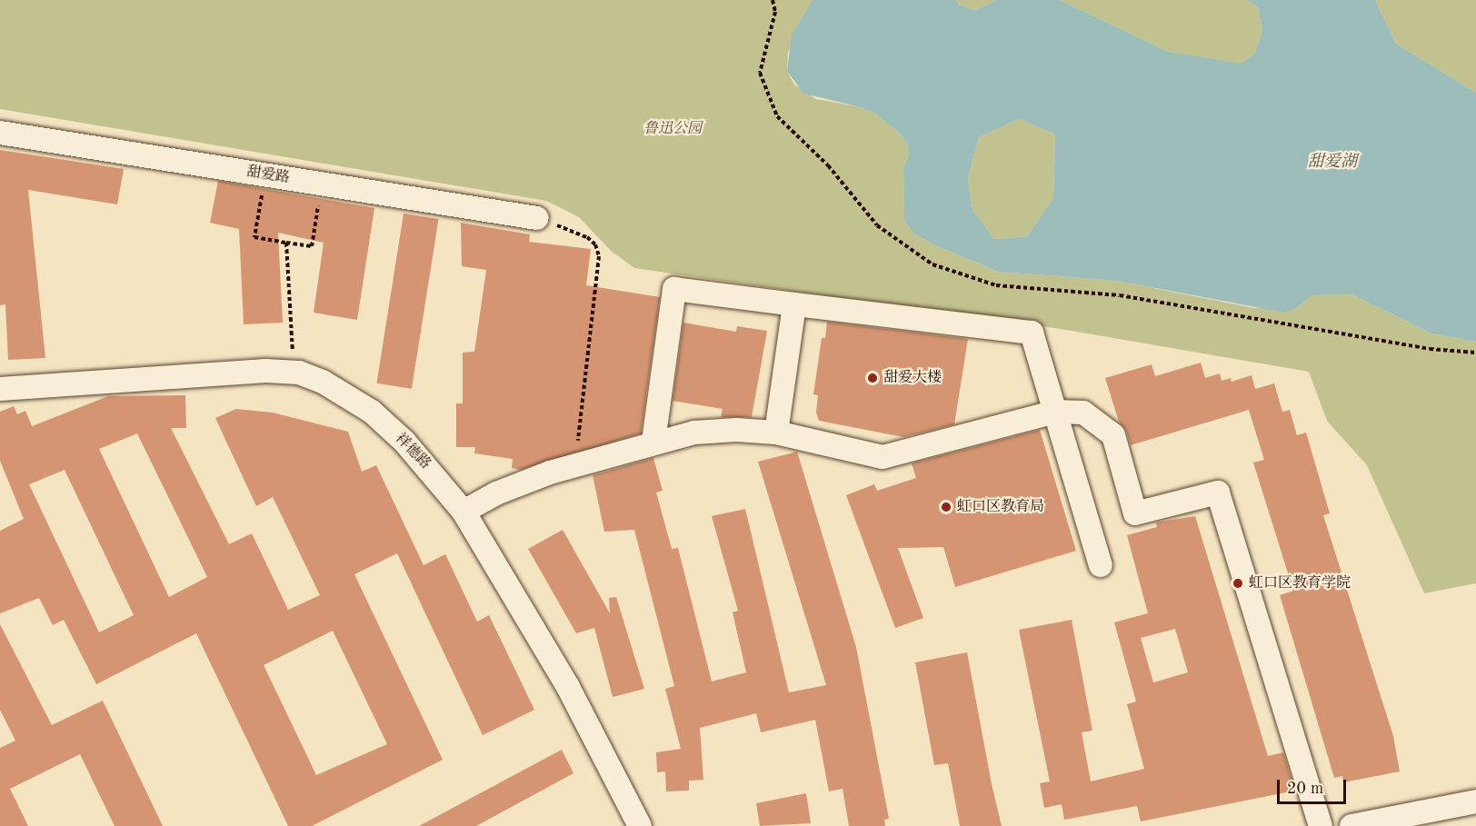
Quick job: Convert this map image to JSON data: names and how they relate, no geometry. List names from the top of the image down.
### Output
{
  "streets": {
    "street": ["甜爱路", "祥德路"]
  },
  "water": ["甜爱湖"],
  "parks": ["鲁迅公园"],
  "places": ["甜爱大楼", "虹口区教育局", "虹口区教育学院"],
  "scale_bar": "20 m"
}
